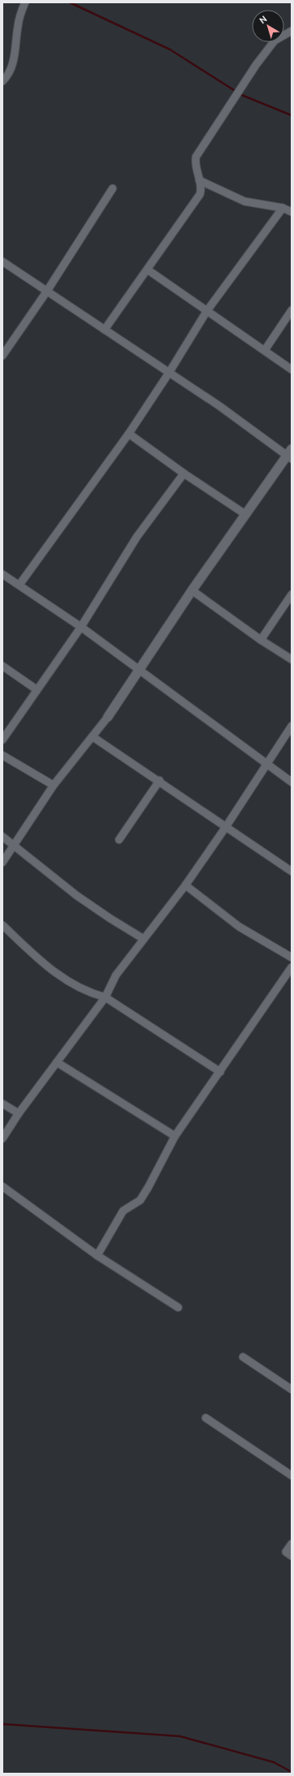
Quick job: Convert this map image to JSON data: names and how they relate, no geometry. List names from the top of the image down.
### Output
{
  "north": "top left"
}
